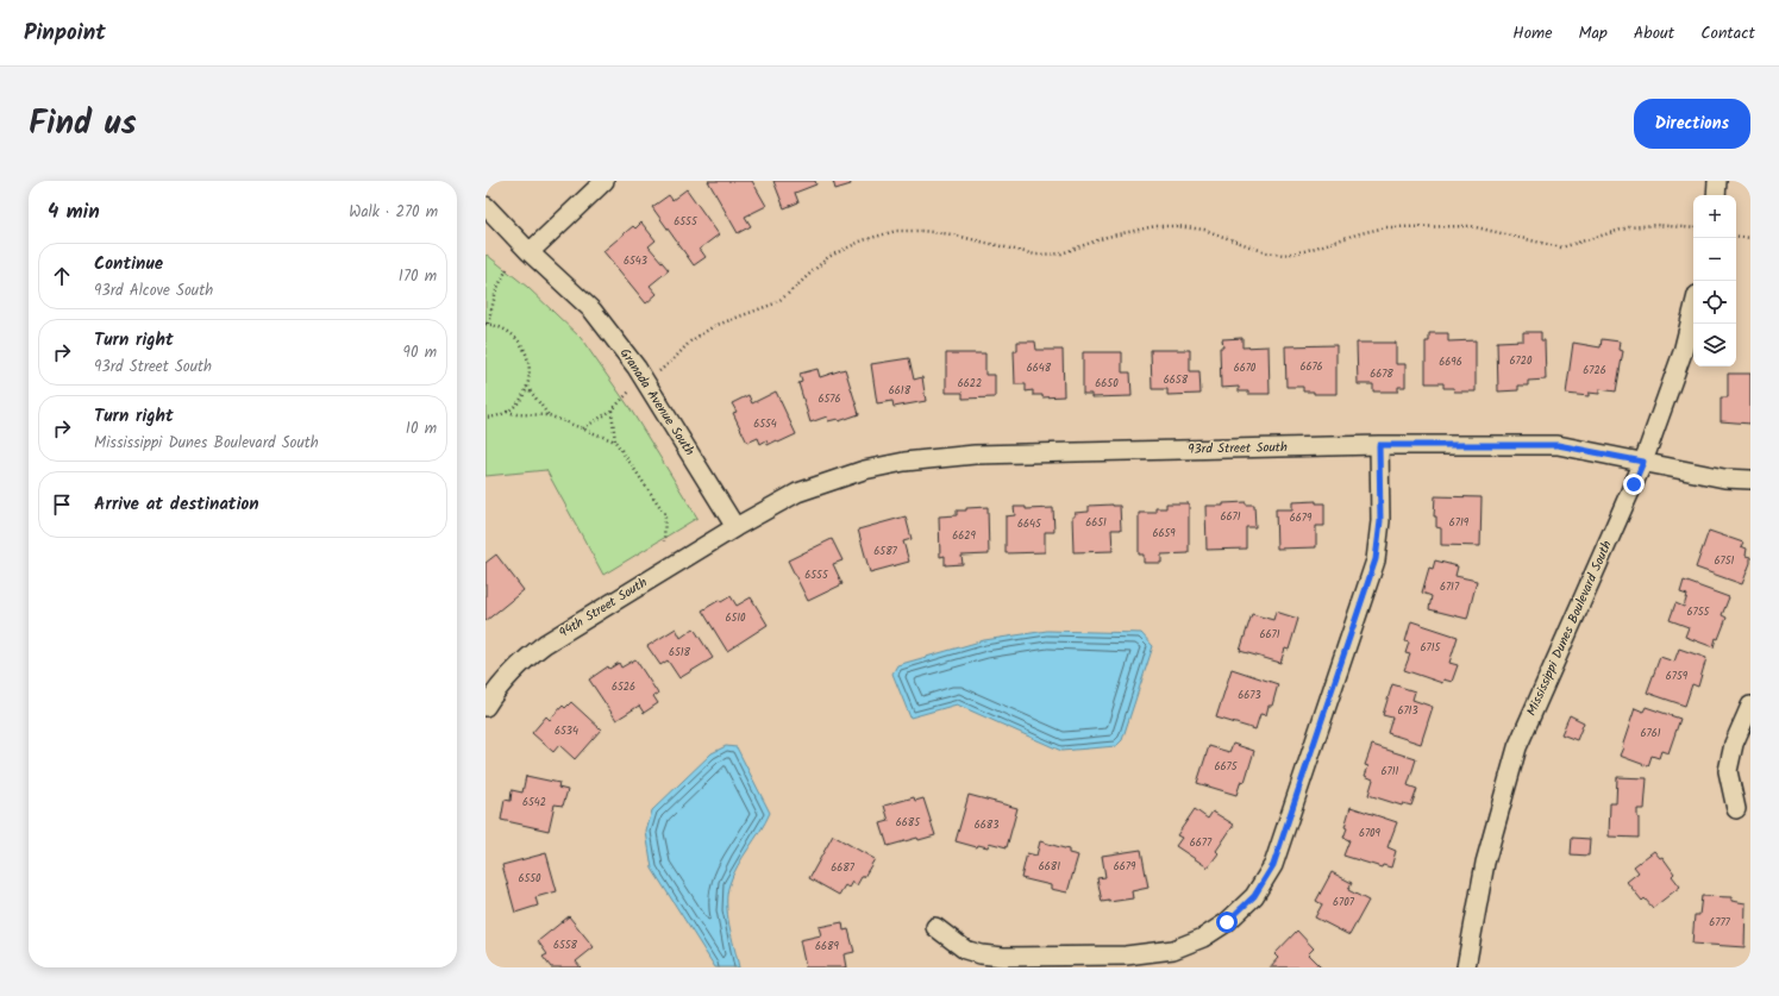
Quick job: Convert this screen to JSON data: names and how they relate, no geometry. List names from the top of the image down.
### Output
{
  "streets": {
    "street": [
      "Granada Avenue South",
      "93rd Street South",
      "94th Street South",
      "Mississippi Dunes Boulevard South"
    ]
  },
  "crossings": [
    ["Granada Avenue South", "93rd Street South"],
    ["Granada Avenue South", "94th Street South"],
    ["93rd Street South", "94th Street South"],
    ["93rd Street South", "Mississippi Dunes Boulevard South"]
  ],
  "house_numbers": [
    "6555",
    "6543",
    "6720",
    "6696",
    "6676",
    "6648",
    "6670",
    "6726",
    "6678",
    "6658",
    "6622",
    "6650",
    "6618",
    "6576",
    "6554",
    "6671",
    "6679",
    "6651",
    "6719",
    "6645",
    "6659",
    "6629",
    "6587",
    "6751",
    "6555",
    "6717",
    "6755",
    "6510",
    "6671",
    "6715",
    "6518",
    "6759",
    "6526",
    "6673",
    "6713",
    "6534",
    "6761",
    "6675",
    "6711",
    "6542",
    "6685",
    "6683",
    "6709",
    "6677",
    "6681",
    "6679",
    "6687",
    "6550",
    "6707",
    "6777",
    "6558",
    "6689"
  ],
  "page": {
    "header": "Pinpoint",
    "nav": [
      "Home",
      "Map",
      "About",
      "Contact"
    ],
    "title": "Find us",
    "buttons": "Directions",
    "heading": ["4 min", "Walk · 270 m"],
    "map_buttons": ["+", "−"],
    "list": [
      ["Continue", "93rd Alcove South", "170 m"],
      ["Turn right", "93rd Street South", "90 m"],
      ["Turn right", "Mississippi Dunes Boulevard South", "10 m"],
      "Arrive at destination"
    ]
  }
}
